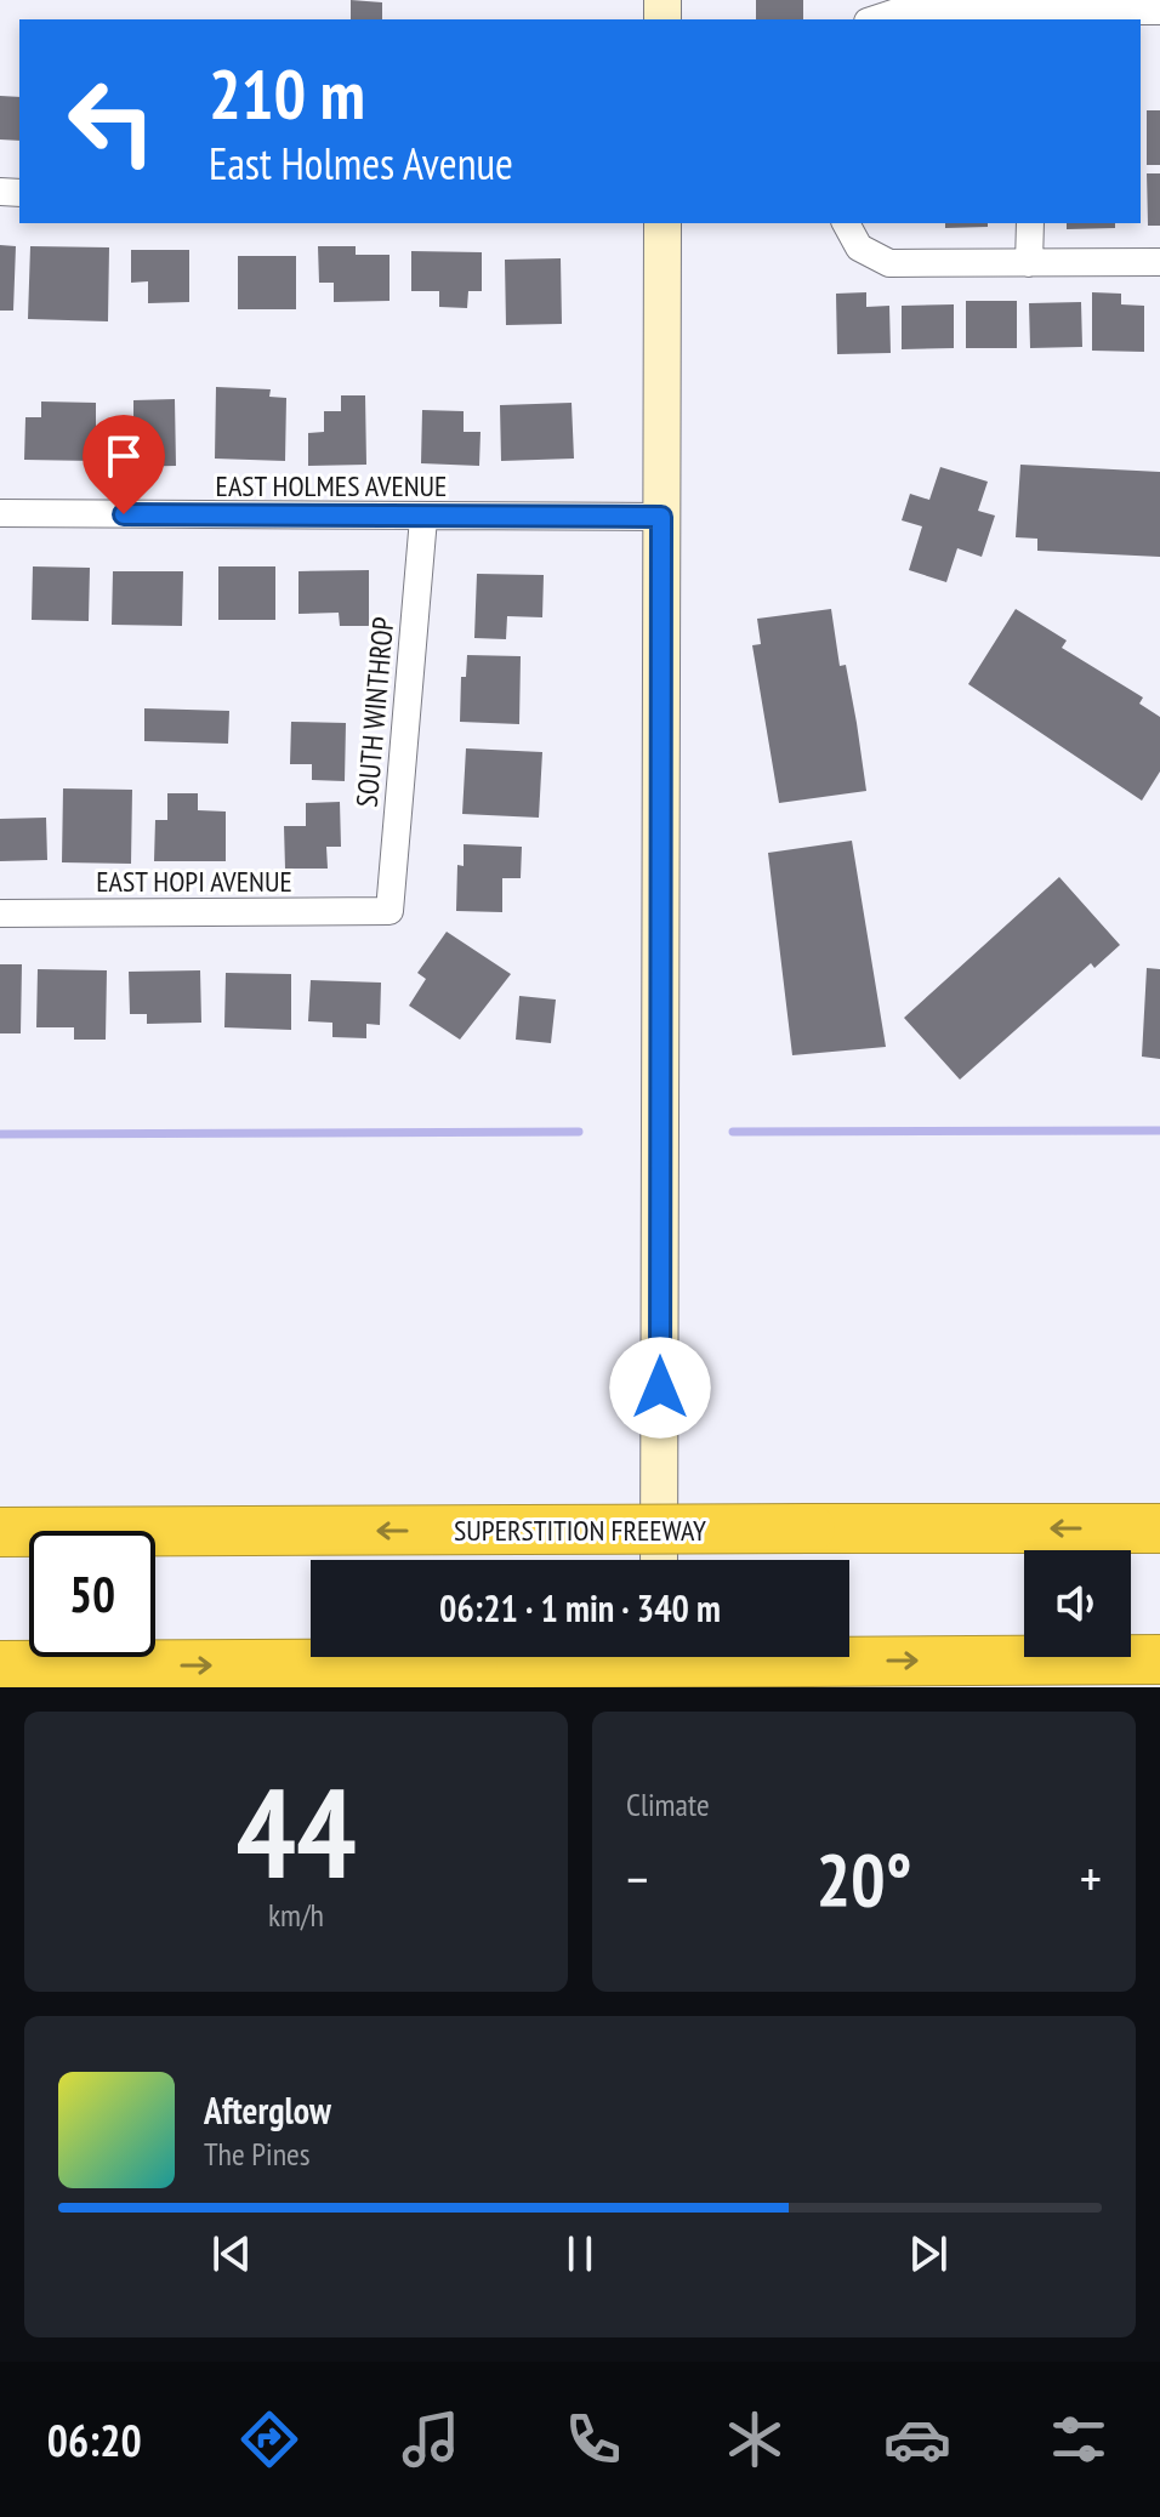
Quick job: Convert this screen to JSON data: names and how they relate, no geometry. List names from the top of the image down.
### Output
{
  "streets": {
    "highway": ["SUPERSTITION FREEWAY"],
    "street": ["EAST HOLMES AVENUE", "SOUTH WINTHROP", "EAST HOPI AVENUE"]
  },
  "crossings": [
    ["EAST HOLMES AVENUE", "SOUTH WINTHROP"],
    ["SOUTH WINTHROP", "EAST HOPI AVENUE"]
  ],
  "page": {
    "turn": ["210 m", "East Holmes Avenue"],
    "limit": "50",
    "trip": "06:21 · 1 min · 340 m",
    "tile": [
      ["44", "km/h"],
      "Climate"
    ],
    "heat": ["−", "20°", "+"],
    "song": ["Afterglow", "The Pines"],
    "tabs": "06:20"
  }
}
